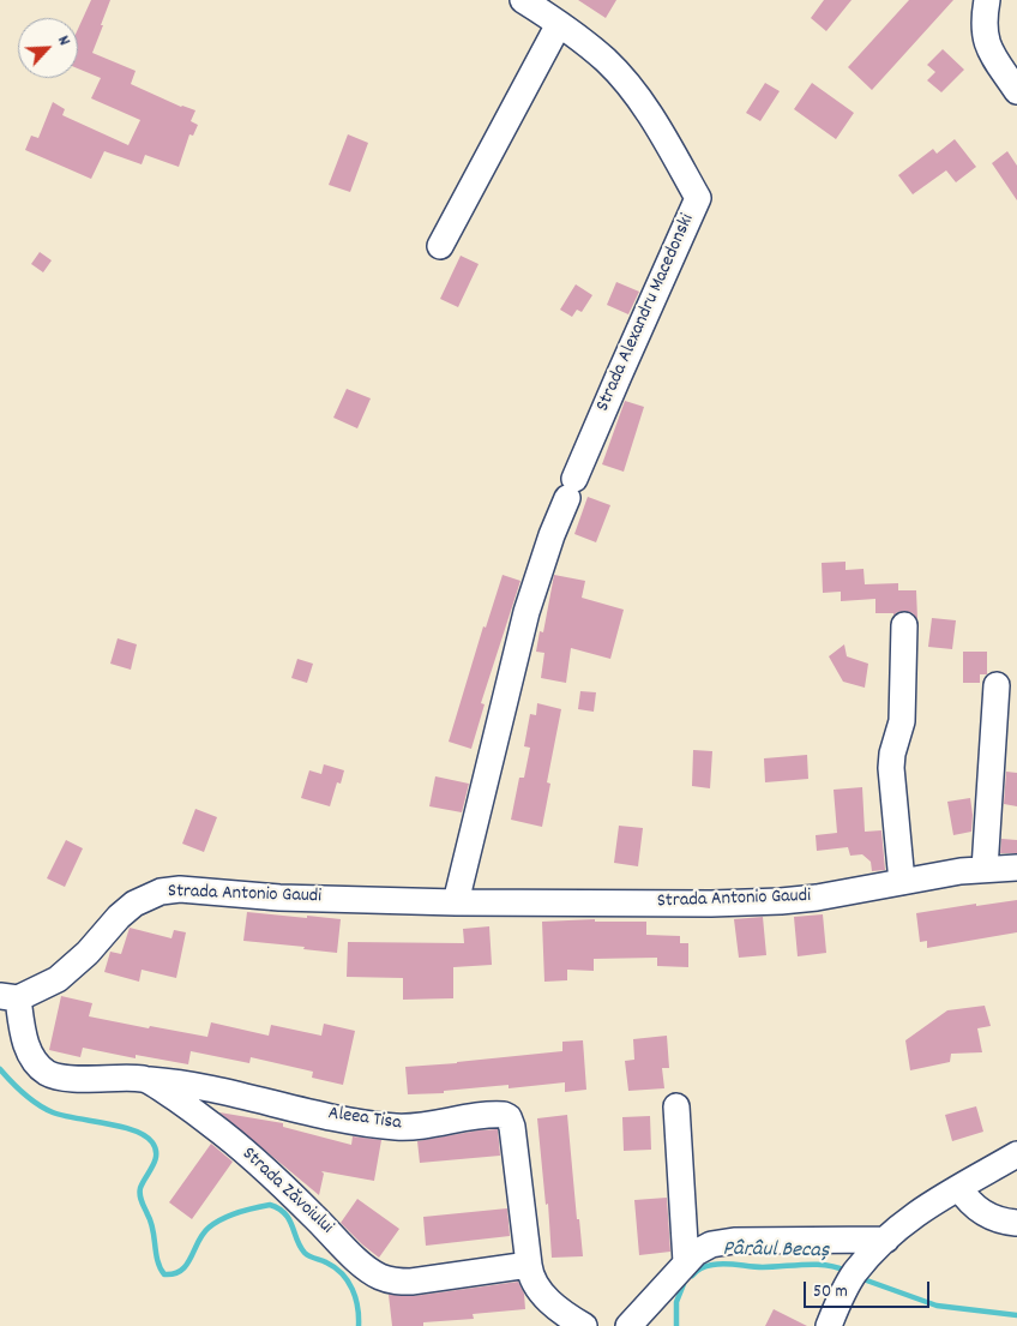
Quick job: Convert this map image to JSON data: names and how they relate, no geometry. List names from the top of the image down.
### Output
{
  "streets": {
    "street": [
      "Strada Alexandru Macedonski",
      "Strada Antonio Gaudi",
      "Aleea Tisa",
      "Strada Zăvoiului"
    ]
  },
  "crossings": [
    ["Strada Alexandru Macedonski", "Strada Antonio Gaudi"],
    ["Aleea Tisa", "Strada Zăvoiului"]
  ],
  "water": ["Pârâul Becaș"],
  "scale_bar": "50 m",
  "north": "top right"
}
